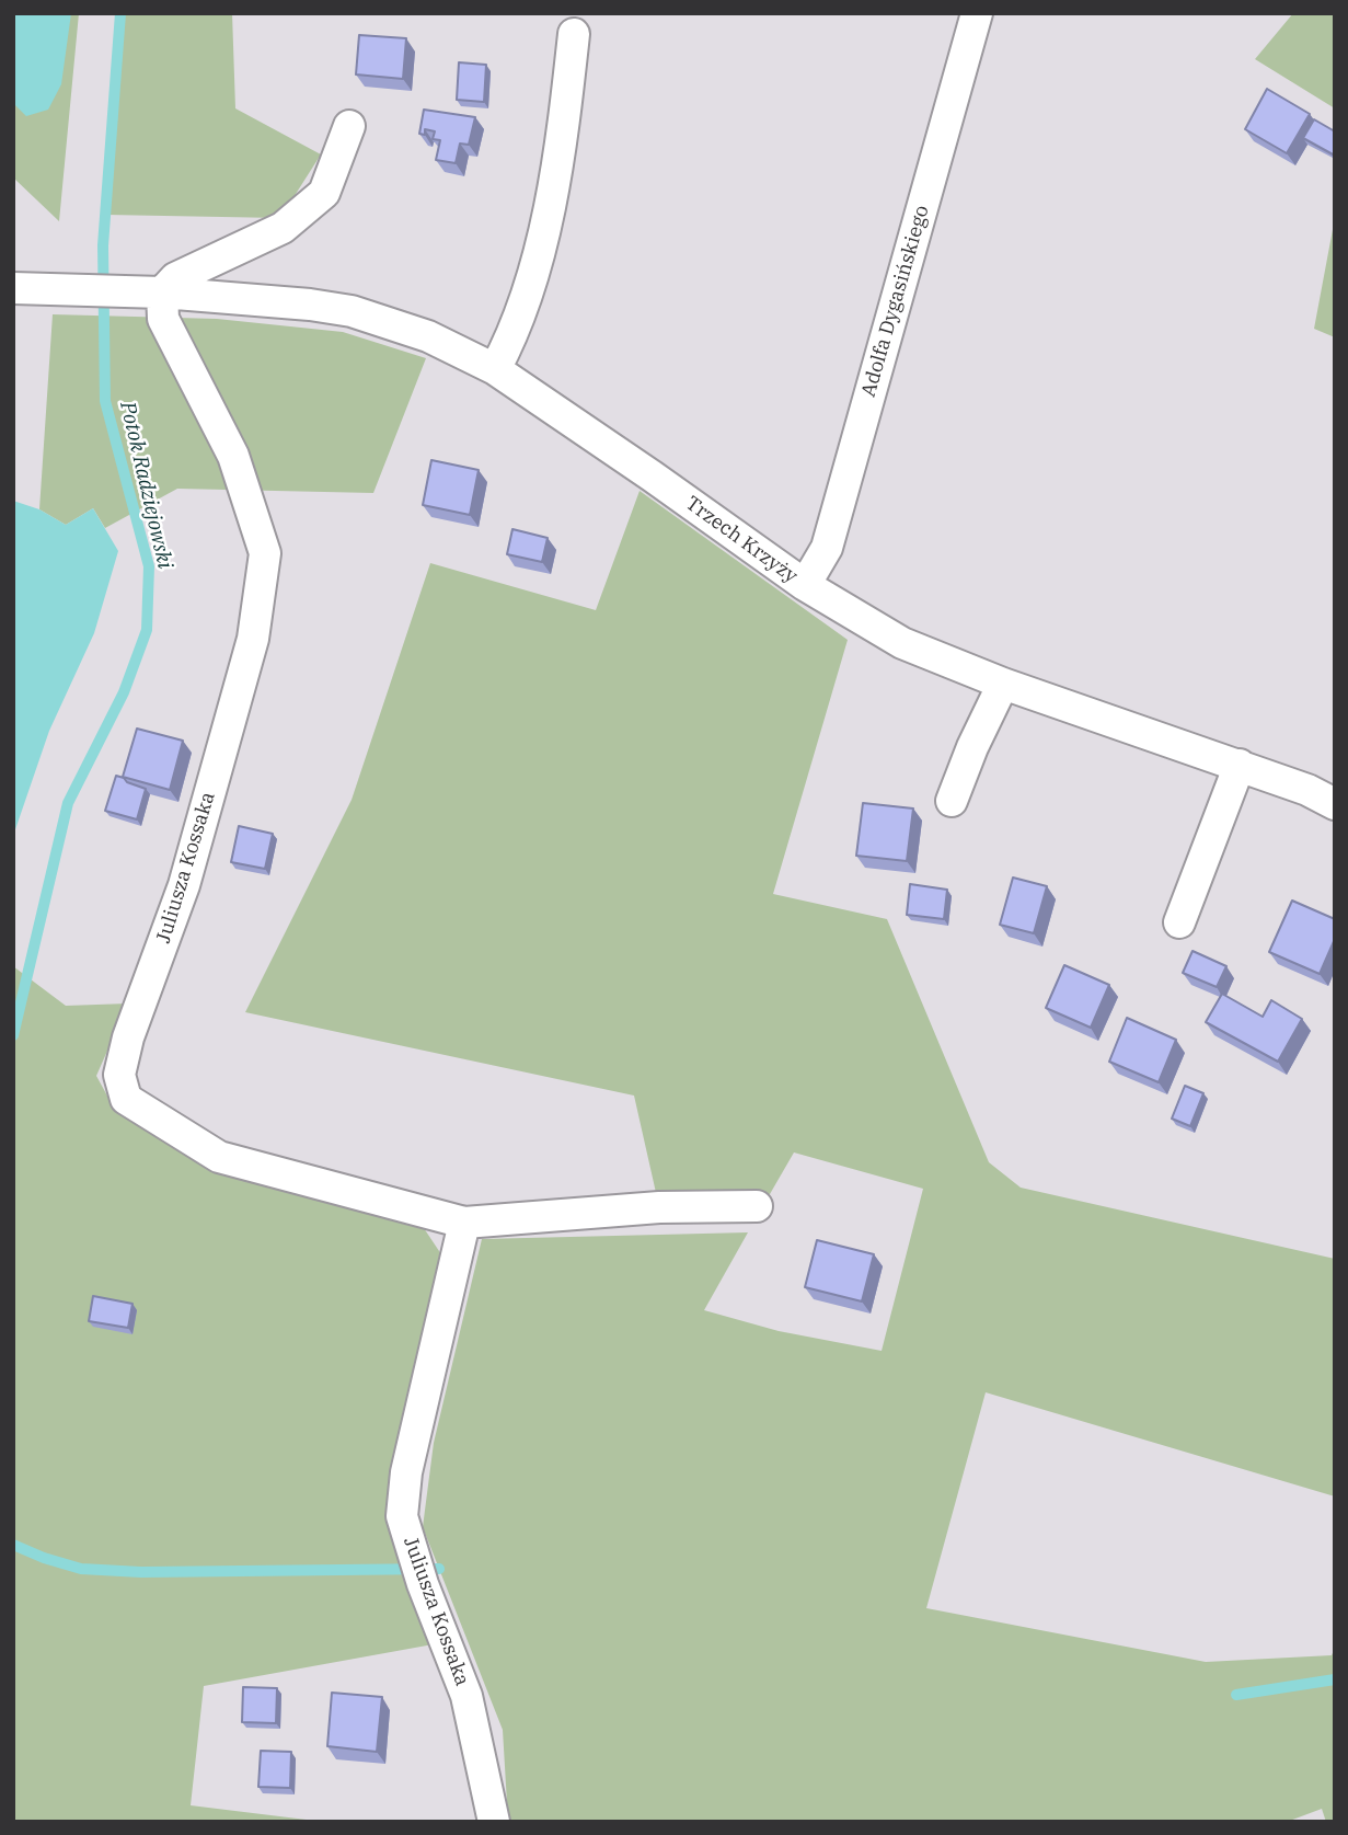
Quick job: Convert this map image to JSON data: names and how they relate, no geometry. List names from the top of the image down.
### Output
{
  "streets": {
    "street": ["Adolfa Dygasińskiego", "Trzech Krzyży", "Juliusza Kossaka"]
  },
  "crossings": [
    ["Adolfa Dygasińskiego", "Trzech Krzyży"],
    ["Trzech Krzyży", "Juliusza Kossaka"]
  ],
  "water": ["Potok Radziejowski"]
}
